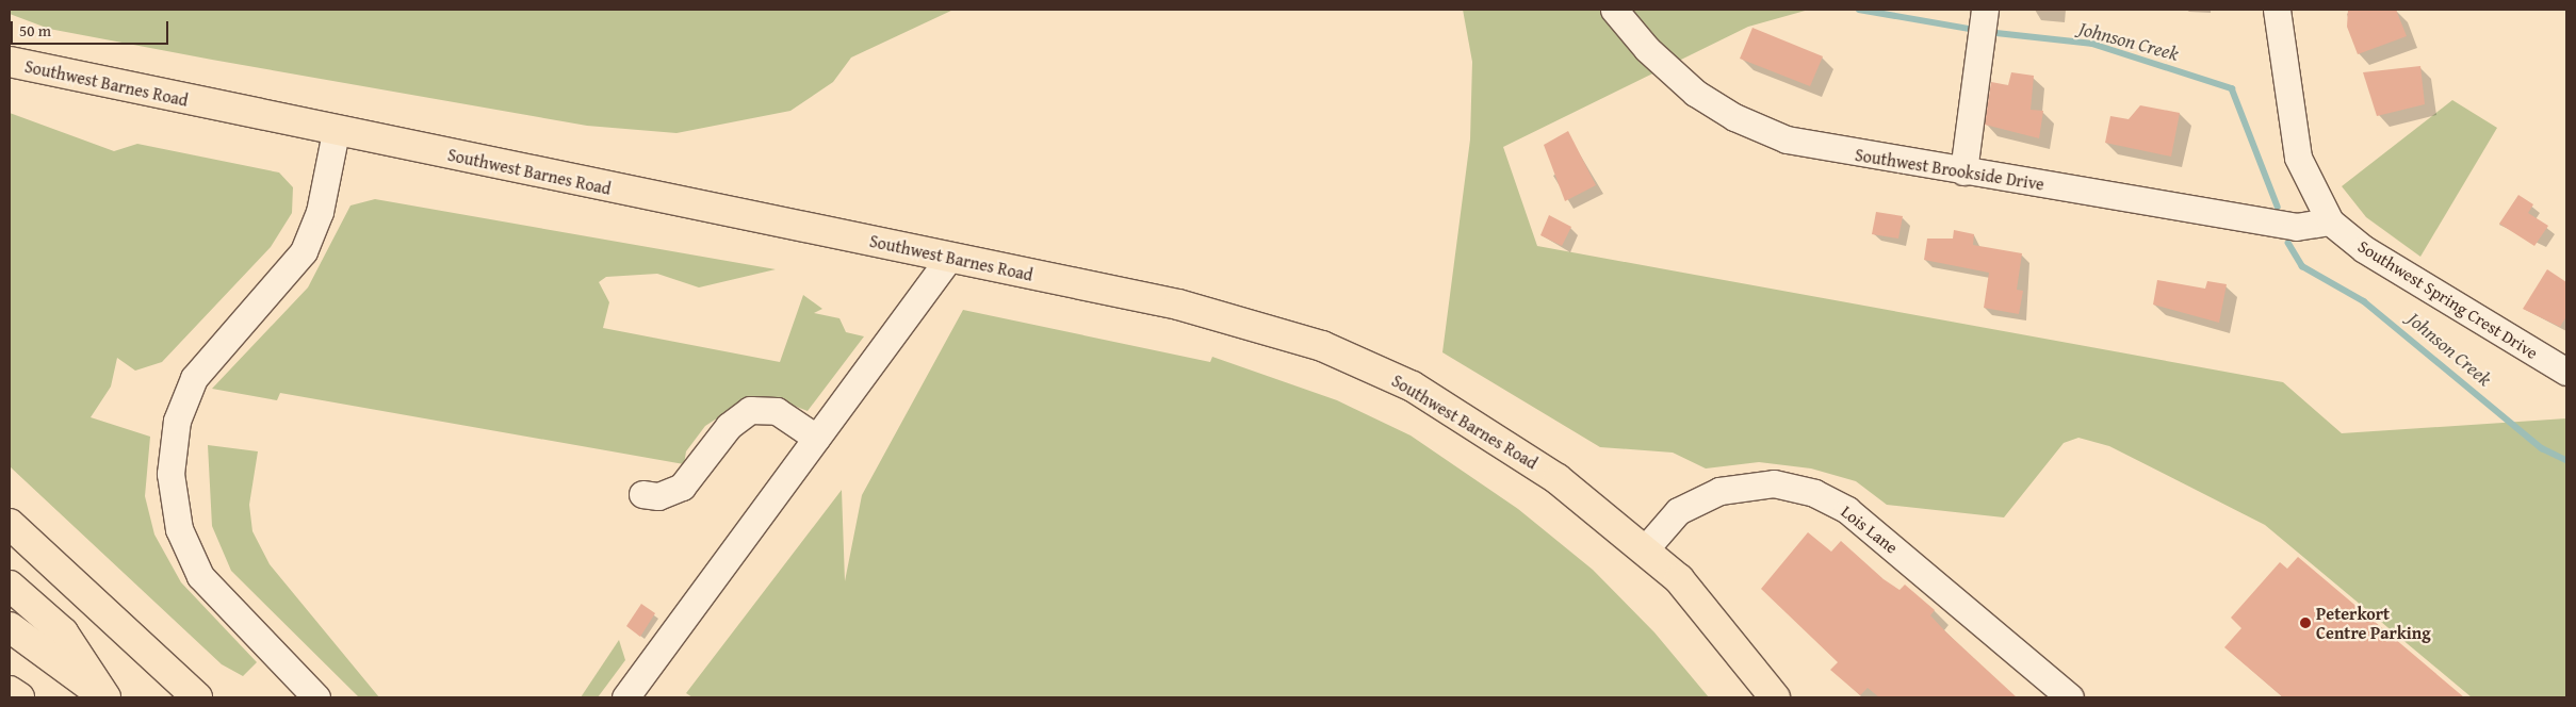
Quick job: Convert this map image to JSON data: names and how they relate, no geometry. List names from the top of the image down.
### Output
{
  "streets": {
    "main road": ["Southwest Barnes Road"],
    "street": ["Southwest Brookside Drive", "Southwest Spring Crest Drive", "Lois Lane"]
  },
  "crossings": [
    ["Southwest Barnes Road", "Lois Lane"],
    ["Southwest Brookside Drive", "Southwest Spring Crest Drive"]
  ],
  "water": ["Johnson Creek"],
  "places": ["Peterkort Centre Parking"],
  "scale_bar": "50 m"
}
